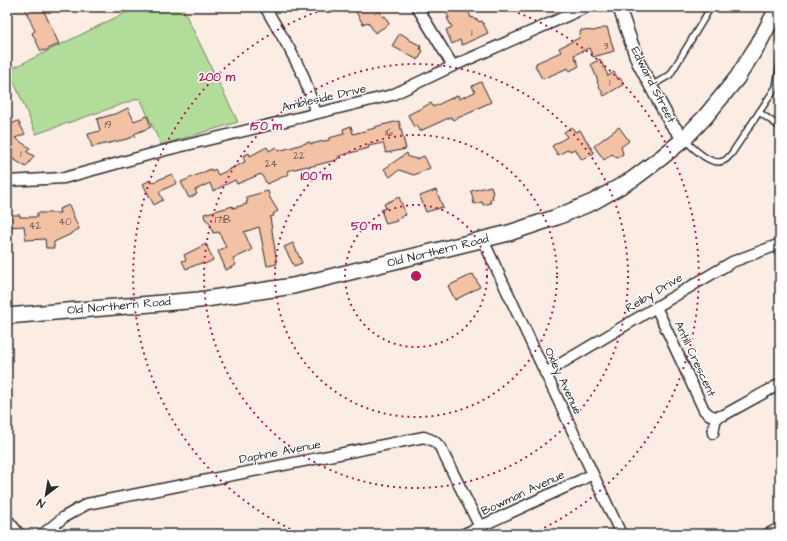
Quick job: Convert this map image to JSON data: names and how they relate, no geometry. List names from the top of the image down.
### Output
{
  "streets": {
    "main road": ["Old Northern Road"],
    "street": [
      "Edward Street",
      "Ambleside Drive",
      "Reiby Drive",
      "Antill Crescent",
      "Oxley Avenue",
      "Daphne Avenue",
      "Bowman Avenue"
    ]
  },
  "crossings": [
    ["Edward Street", "Old Northern Road"],
    ["Old Northern Road", "Oxley Avenue"],
    ["Reiby Drive", "Antill Crescent"],
    ["Reiby Drive", "Oxley Avenue"],
    ["Oxley Avenue", "Bowman Avenue"],
    ["Daphne Avenue", "Bowman Avenue"]
  ],
  "house_numbers": [
    "1",
    "3",
    "1",
    "19",
    "16",
    "1",
    "22",
    "24",
    "171B",
    "40",
    "42"
  ],
  "north": "bottom left",
  "rings": [
    "200 m",
    "150 m",
    "100 m",
    "50 m"
  ]
}
